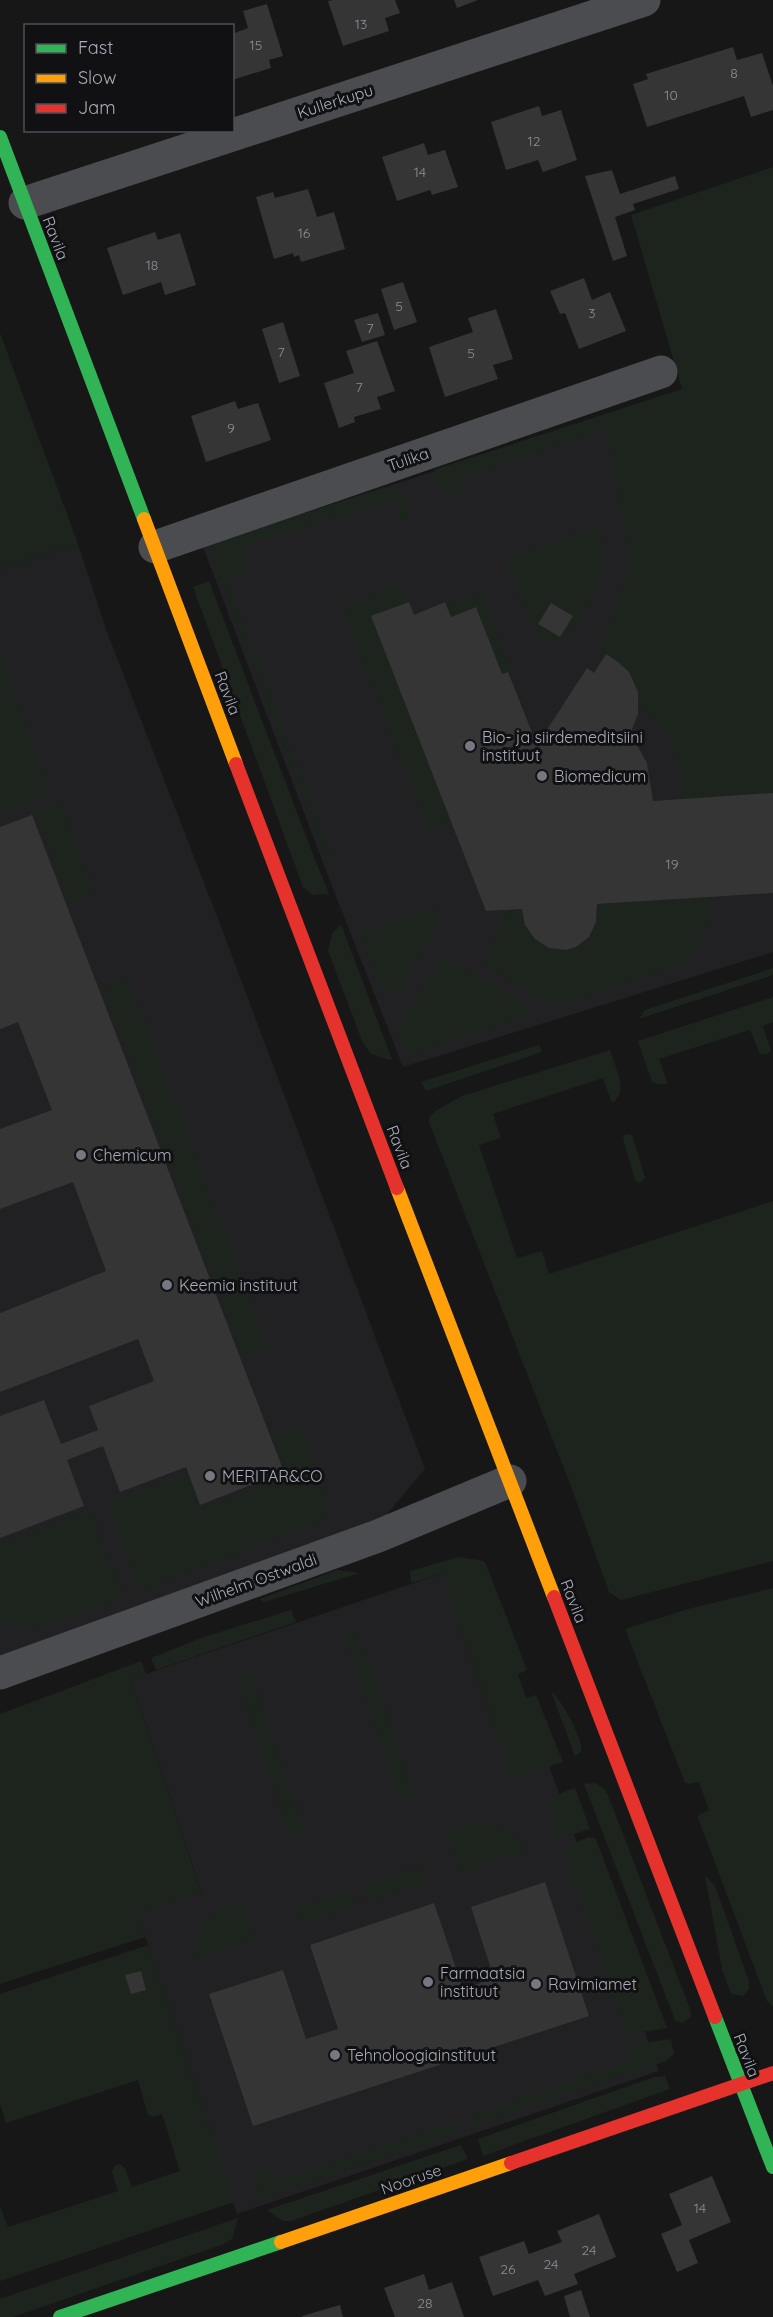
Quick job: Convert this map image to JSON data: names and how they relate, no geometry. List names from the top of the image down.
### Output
{
  "streets": {
    "street": [
      "Kullerkupu",
      "Ravila",
      "Tulika",
      "Wilhelm Ostwaldi",
      "Nooruse"
    ]
  },
  "crossings": [
    ["Kullerkupu", "Ravila"],
    ["Ravila", "Tulika"],
    ["Ravila", "Wilhelm Ostwaldi"],
    ["Ravila", "Nooruse"]
  ],
  "places": [
    "Bio- ja siirdemeditsiini instituut",
    "Biomedicum",
    "Chemicum",
    "Keemia instituut",
    "MERITAR&CO",
    "Farmaatsia instituut",
    "Ravimiamet",
    "Tehnoloogiainstituut"
  ],
  "house_numbers": [
    "13",
    "15",
    "8",
    "10",
    "12",
    "14",
    "16",
    "18",
    "5",
    "3",
    "7",
    "7",
    "5",
    "7",
    "9",
    "19",
    "14",
    "24",
    "24",
    "26",
    "28"
  ],
  "legend": ["Fast", "Slow", "Jam"]
}
